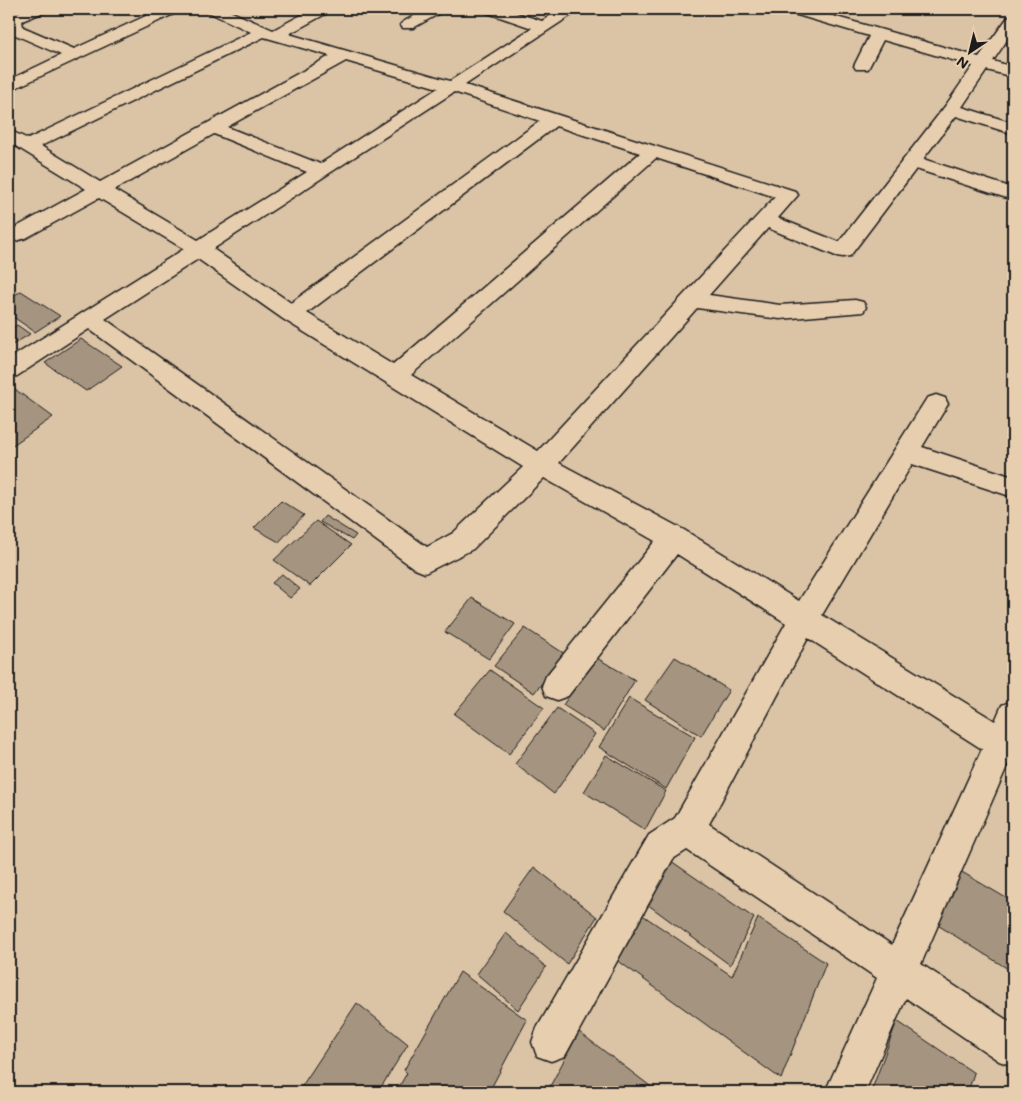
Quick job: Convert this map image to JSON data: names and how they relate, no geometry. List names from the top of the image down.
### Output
{
  "north": "bottom left"
}
